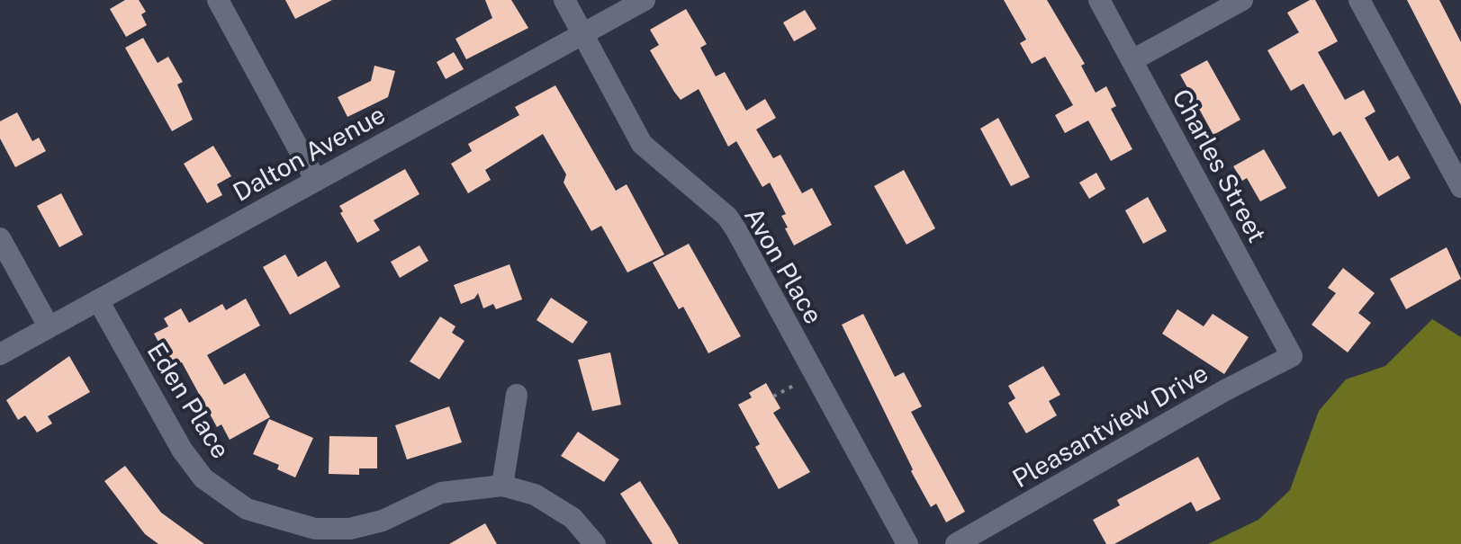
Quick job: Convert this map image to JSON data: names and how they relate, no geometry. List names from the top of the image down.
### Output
{
  "streets": {
    "street": [
      "Dalton Avenue",
      "Charles Street",
      "Avon Place",
      "Eden Place",
      "Pleasantview Drive"
    ]
  },
  "crossings": [
    ["Dalton Avenue", "Avon Place"],
    ["Dalton Avenue", "Eden Place"],
    ["Charles Street", "Pleasantview Drive"]
  ]
}
